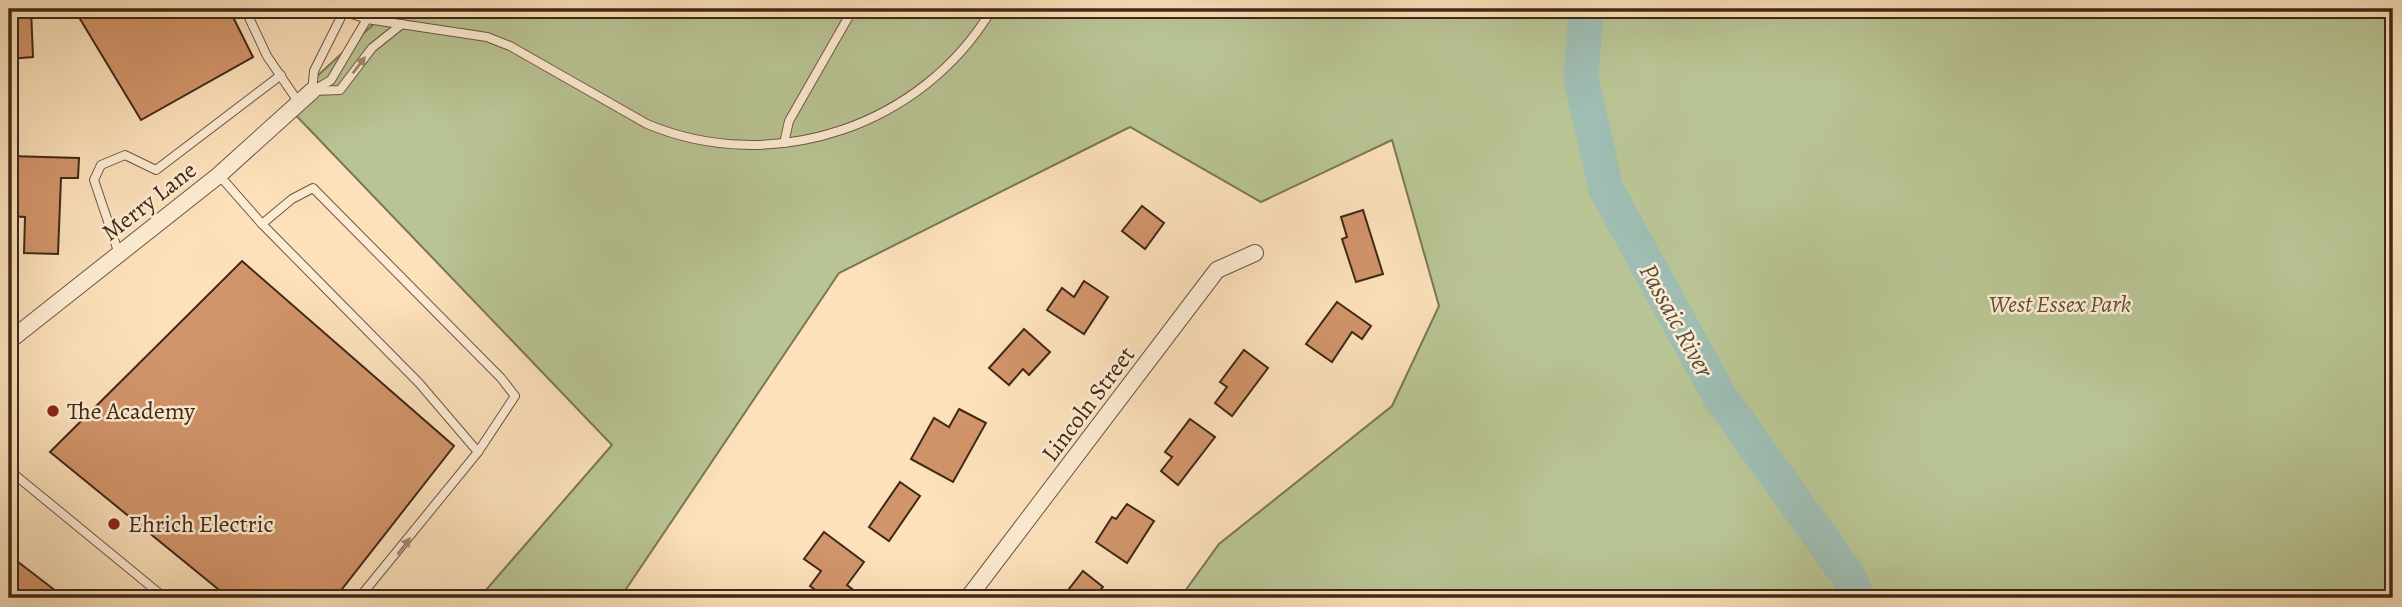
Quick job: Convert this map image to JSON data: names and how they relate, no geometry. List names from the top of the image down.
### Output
{
  "streets": {
    "street": ["Merry Lane", "Lincoln Street"]
  },
  "water": ["Passaic River"],
  "parks": ["West Essex Park"],
  "places": ["The Academy", "Ehrich Electric"]
}
